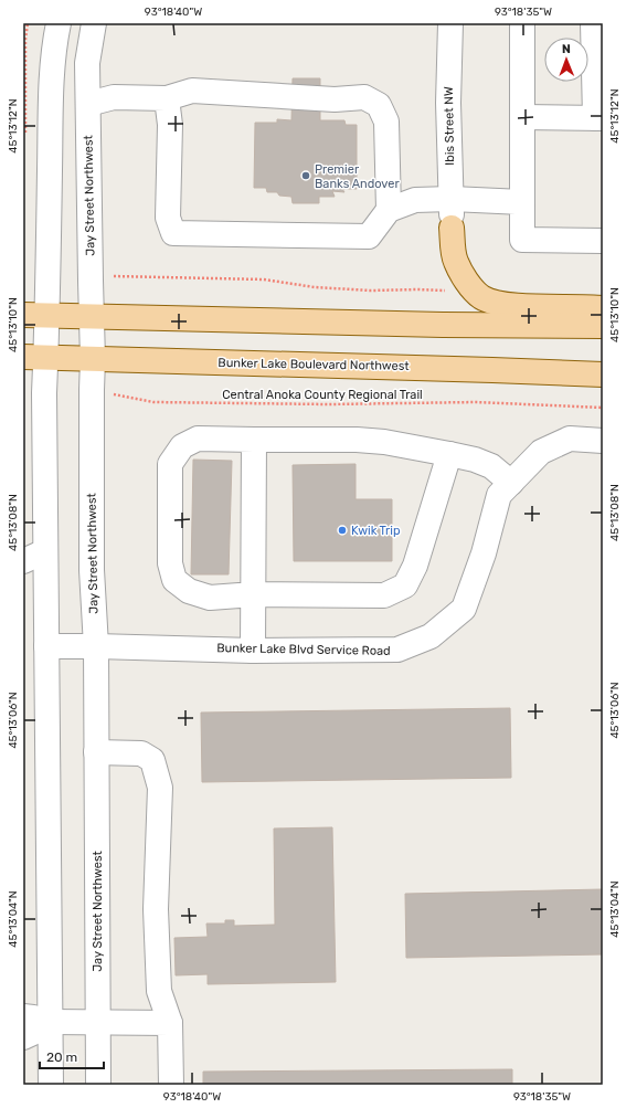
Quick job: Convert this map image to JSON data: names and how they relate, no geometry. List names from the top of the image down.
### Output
{
  "streets": {
    "main road": ["Bunker Lake Boulevard Northwest"],
    "street": ["Ibis Street NW", "Jay Street Northwest", "Bunker Lake Blvd Service Road"],
    "path": ["Central Anoka County Regional Trail"]
  },
  "crossings": [
    ["Jay Street Northwest", "Bunker Lake Boulevard Northwest"],
    ["Jay Street Northwest", "Central Anoka County Regional Trail"],
    ["Jay Street Northwest", "Bunker Lake Blvd Service Road"]
  ],
  "places": ["Premier Banks Andover", "Kwik Trip"],
  "scale_bar": "20 m",
  "north": "top",
  "coordinates": [
    "93°18'40\"W",
    "93°18'35\"W",
    "45°13'12\"N",
    "45°13'10\"N",
    "45°13'08\"N",
    "45°13'06\"N",
    "45°13'04\"N"
  ]
}
